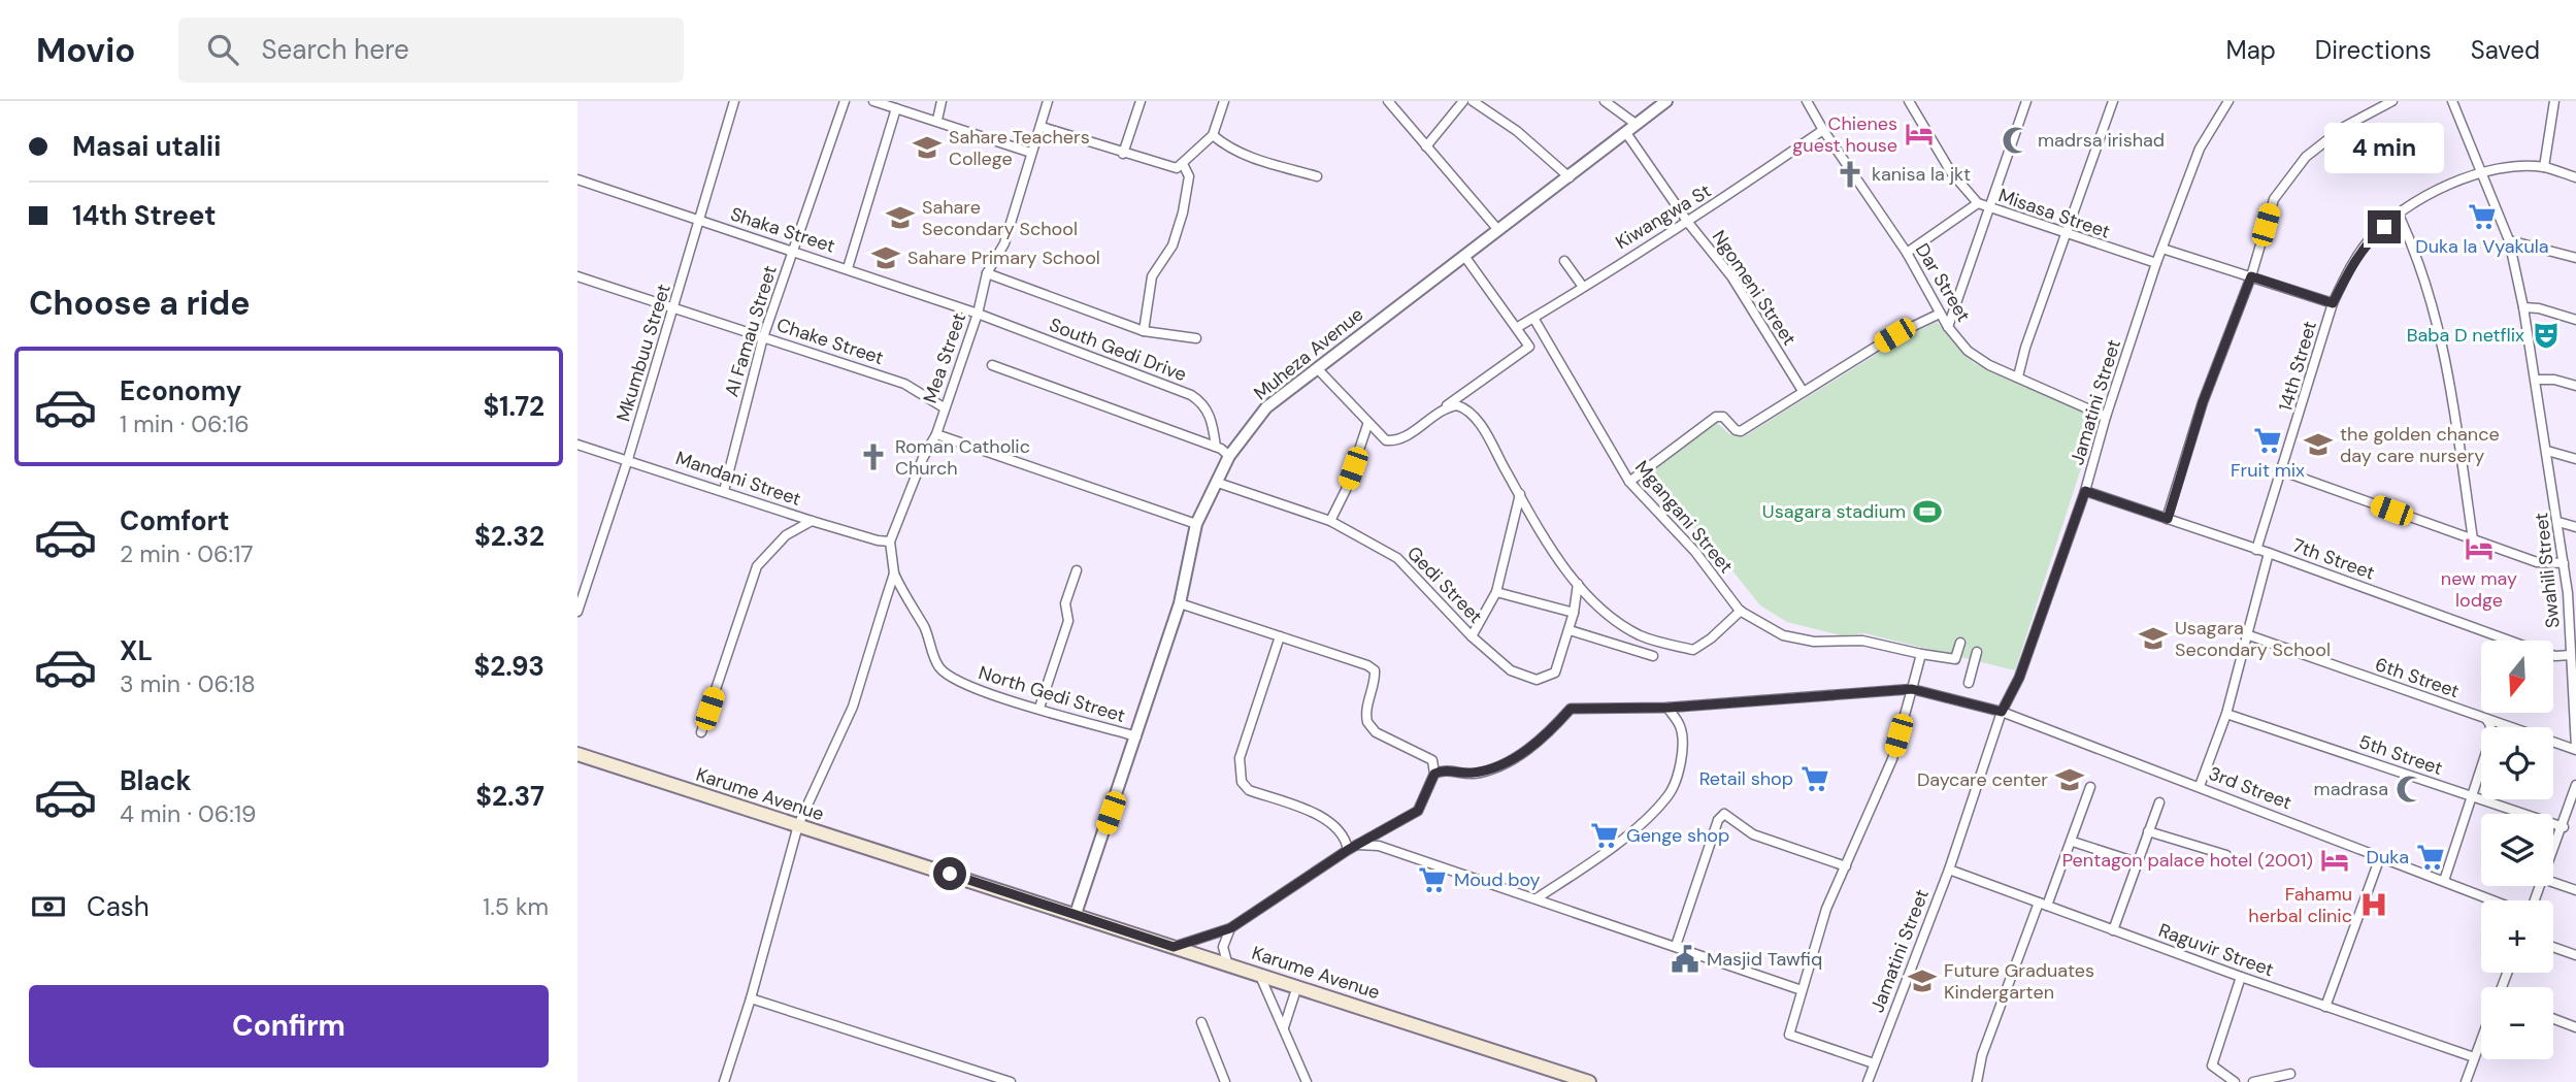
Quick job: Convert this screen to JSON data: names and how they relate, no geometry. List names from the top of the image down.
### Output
{
  "streets": {
    "main road": ["Karume Avenue"],
    "street": [
      "Misasa Street",
      "Kiwangwa St",
      "Shaka Street",
      "Dar Street",
      "Ngomeni Street",
      "Al Famau Street",
      "Chake Street",
      "South Gedi Drive",
      "Mkumbuu Street",
      "Muheza Avenue",
      "Mea Street",
      "14th Street",
      "Jamatini Street",
      "Mandani Street",
      "Mgangani Street",
      "7th Street",
      "Swahili Street",
      "Gedi Street",
      "6th Street",
      "North Gedi Street",
      "5th Street",
      "3rd Street",
      "Raguvir Street"
    ]
  },
  "crossings": [
    ["Misasa Street", "Jamatini Street"],
    ["Kiwangwa St", "Dar Street"],
    ["Kiwangwa St", "Ngomeni Street"],
    ["Kiwangwa St", "Mgangani Street"],
    ["Shaka Street", "Al Famau Street"],
    ["Shaka Street", "South Gedi Drive"],
    ["Shaka Street", "Mkumbuu Street"],
    ["Shaka Street", "Mea Street"],
    ["Dar Street", "Jamatini Street"],
    ["Ngomeni Street", "Muheza Avenue"],
    ["Al Famau Street", "Chake Street"],
    ["Al Famau Street", "Mandani Street"],
    ["Chake Street", "Mkumbuu Street"],
    ["Chake Street", "Mea Street"],
    ["South Gedi Drive", "Mea Street"],
    ["Mkumbuu Street", "Mandani Street"],
    ["Muheza Avenue", "Gedi Street"],
    ["Muheza Avenue", "North Gedi Street"],
    ["Muheza Avenue", "Karume Avenue"],
    ["Mea Street", "Mandani Street"],
    ["Mea Street", "North Gedi Street"],
    ["Mea Street", "Karume Avenue"],
    ["14th Street", "7th Street"],
    ["14th Street", "Swahili Street"],
    ["Jamatini Street", "7th Street"],
    ["Jamatini Street", "3rd Street"],
    ["Jamatini Street", "Raguvir Street"],
    ["7th Street", "Swahili Street"],
    ["Swahili Street", "6th Street"]
  ],
  "places": {
    "hotel": ["Chienes guest house", "new may lodge", "Pentagon palace hotel (2001)"],
    "mosque": ["madrsa irishad", "madrasa"],
    "school or university": [
      "Sahare Teachers College",
      "Sahare Secondary School",
      "Sahare Primary School",
      "the golden chance day care nursery",
      "Usagara Secondary School",
      "Daycare center",
      "Future Graduates Kindergarten"
    ],
    "church": ["kanisa la jkt", "Roman Catholic Church"],
    "supermarket": [
      "Duka la Vyakula",
      "Fruit mix",
      "Retail shop",
      "Genge shop",
      "Duka",
      "Moud boy"
    ],
    "theatre": ["Baba D netflix"],
    "sports": ["Usagara stadium"],
    "hospital": ["Fahamu herbal clinic"],
    "public building": ["Masjid Tawfiq"]
  },
  "north": "bottom",
  "page": {
    "header": "Movio",
    "search": "Search here",
    "nav": ["Map", "Directions", "Saved"],
    "banner": ["Masai utalii", "14th Street"],
    "bubble": "4 min",
    "heading": "Choose a ride",
    "list": [
      {
        "name": "Economy",
        "note": "1 min · 06:16",
        "value": "$1.72"
      },
      {
        "name": "Comfort",
        "note": "2 min · 06:17",
        "value": "$2.32"
      },
      {
        "name": "XL",
        "note": "3 min · 06:18",
        "value": "$2.93"
      },
      {
        "name": "Black",
        "note": "4 min · 06:19",
        "value": "$2.37"
      }
    ],
    "map_buttons": ["+", "−"],
    "pay": ["Cash", "1.5 km"],
    "buttons": "Confirm"
  }
}
